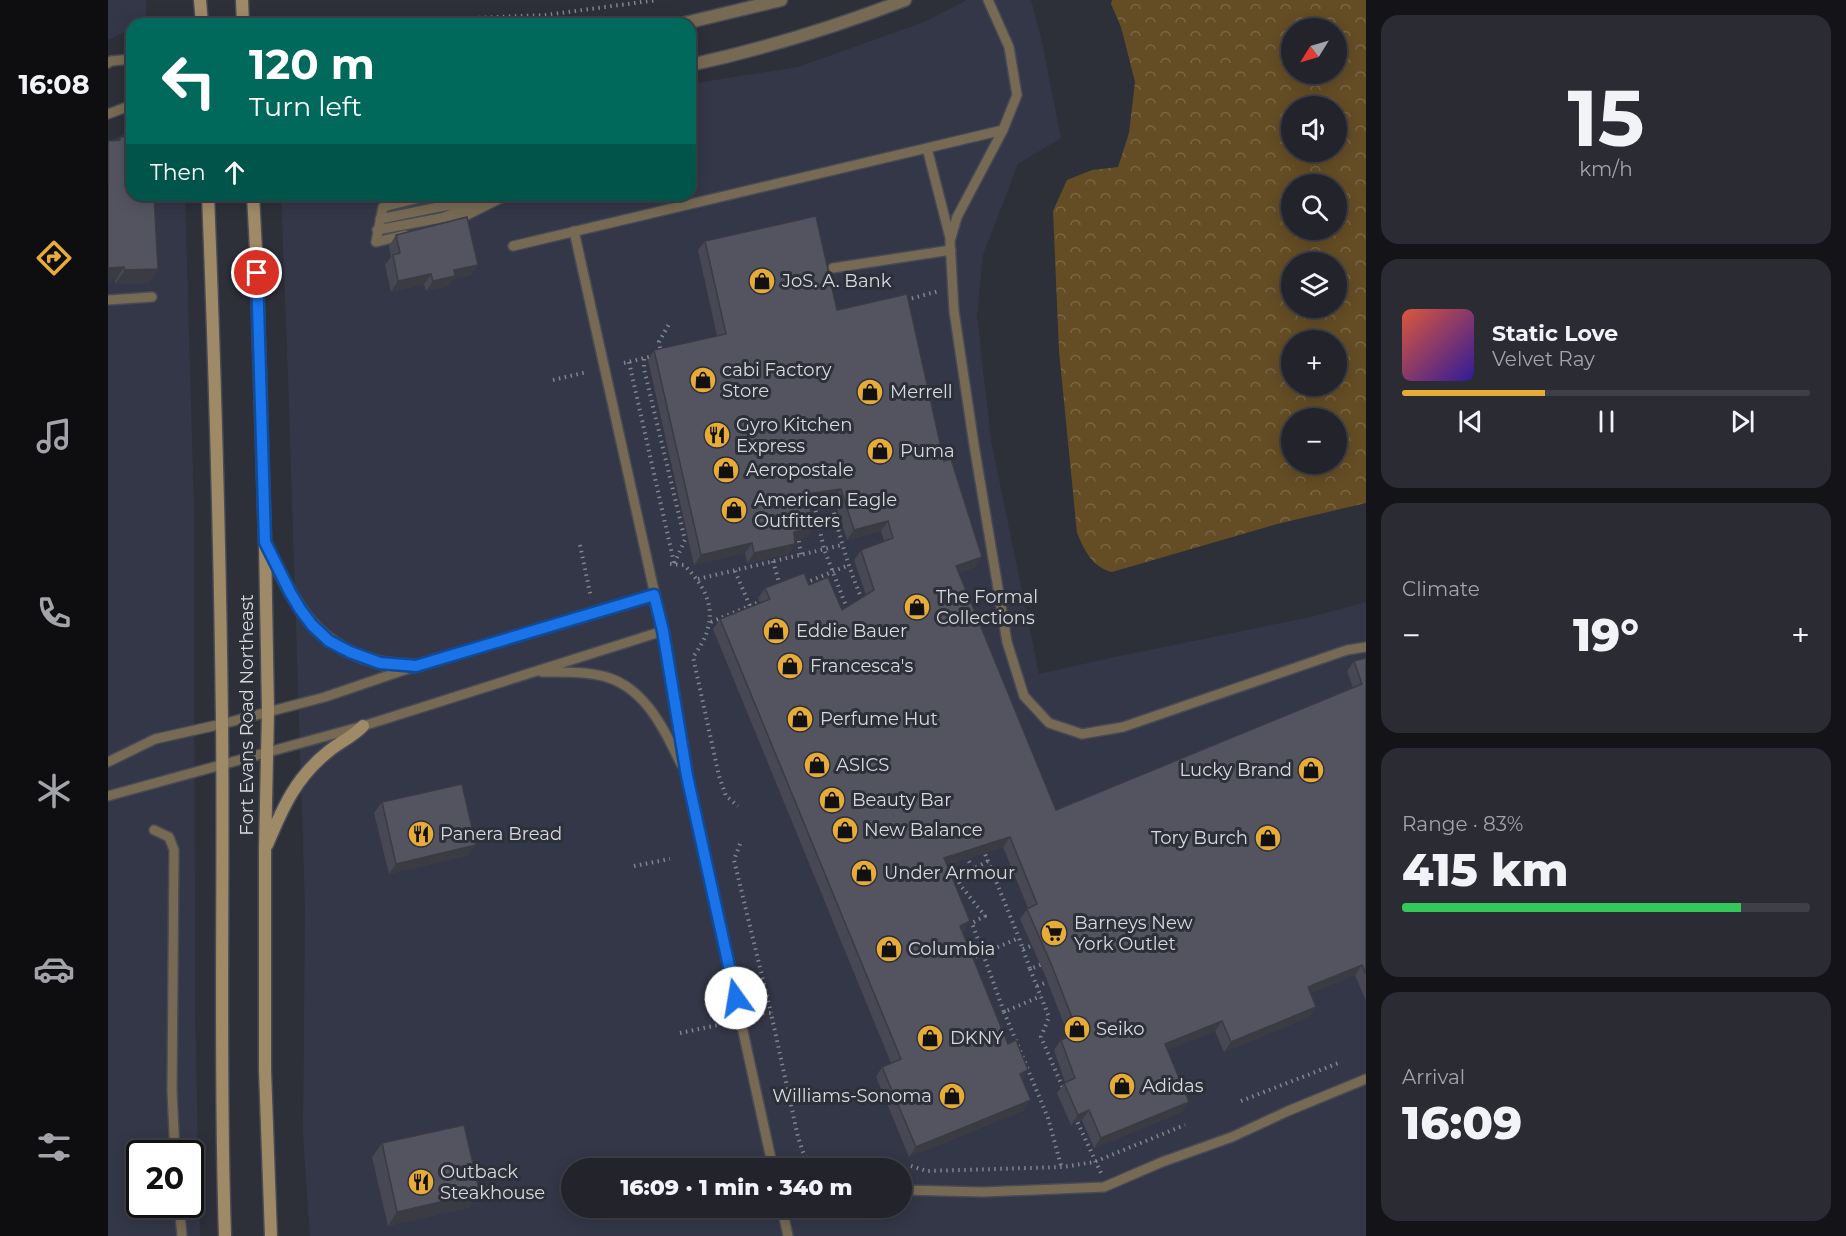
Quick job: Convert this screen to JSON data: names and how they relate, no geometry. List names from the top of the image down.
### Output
{
  "streets": {
    "main road": ["Fort Evans Road Northeast"]
  },
  "places": {
    "shop": [
      "JoS. A. Bank",
      "cabi Factory Store",
      "Merrell",
      "Puma",
      "Aeropostale",
      "American Eagle Outfitters",
      "The Formal Collections",
      "Eddie Bauer",
      "Francesca's",
      "Perfume Hut",
      "ASICS",
      "Lucky Brand",
      "Beauty Bar",
      "New Balance",
      "Tory Burch",
      "Under Armour",
      "Columbia",
      "Seiko",
      "DKNY",
      "Adidas",
      "Williams-Sonoma"
    ],
    "restaurant": ["Gyro Kitchen Express", "Panera Bread", "Outback Steakhouse"],
    "supermarket": ["Barneys New York Outlet"]
  },
  "north": "bottom left",
  "page": {
    "tabs": "16:08",
    "tile": [
      ["15", "km/h"],
      "Climate",
      ["Range · 83%", "415 km"],
      ["Arrival", "16:09"]
    ],
    "map_buttons": ["+", "−"],
    "turn": ["120 m", "Turn left"],
    "then": "Then",
    "song": ["Static Love", "Velvet Ray"],
    "heat": ["−", "19°", "+"],
    "limit": "20",
    "trip": "16:09 · 1 min · 340 m"
  }
}
